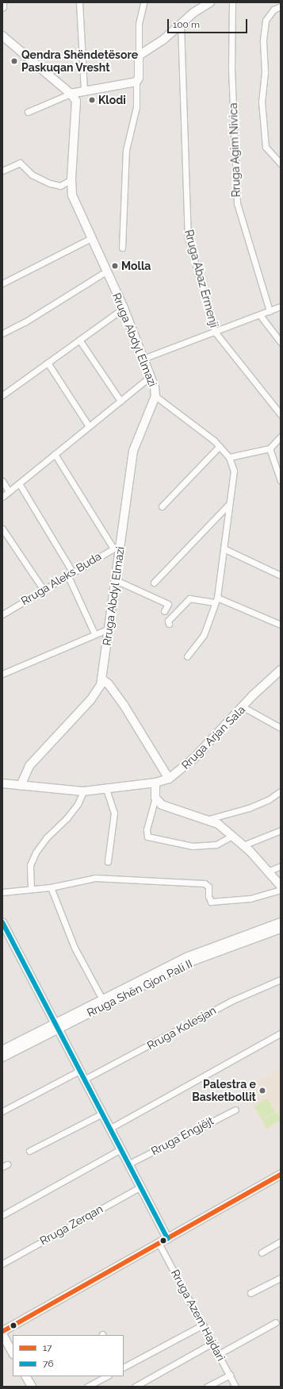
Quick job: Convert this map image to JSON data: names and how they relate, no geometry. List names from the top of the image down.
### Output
{
  "streets": {
    "street": [
      "Rruga Agim Nivica",
      "Rruga Abaz Ermenji",
      "Rruga Abdyl Elmazi",
      "Rruga Aleks Buda",
      "Rruga Arjan Sala",
      "Rruga Shën Gjon Pali II",
      "Rruga Kolesjan",
      "Rruga Engjëjt",
      "Rruga Zerqan",
      "Rruga Azem Hajdari"
    ]
  },
  "crossings": [
    ["Rruga Abdyl Elmazi", "Rruga Aleks Buda"],
    ["Rruga Abdyl Elmazi", "Rruga Arjan Sala"]
  ],
  "places": [
    "Qendra Shëndetësore Paskuqan Vresht",
    "Klodi",
    "Molla",
    "Palestra e Basketbollit"
  ],
  "lines": ["transit line 76", "transit line 17"],
  "legend": ["17", "76"],
  "scale_bar": "100 m"
}
